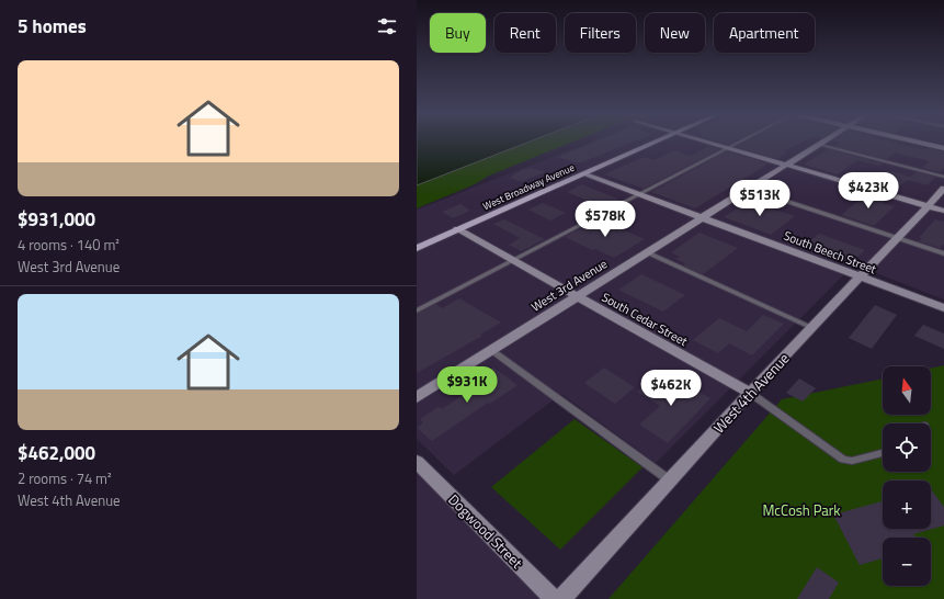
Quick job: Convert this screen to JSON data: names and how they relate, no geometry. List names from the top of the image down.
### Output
{
  "streets": {
    "main road": [
      "West Broadway Avenue",
      "South Beech Street",
      "West 3rd Avenue",
      "South Cedar Street",
      "West 4th Avenue",
      "Dogwood Street"
    ]
  },
  "crossings": [
    ["West Broadway Avenue", "South Beech Street"],
    ["West Broadway Avenue", "South Cedar Street"],
    ["South Beech Street", "West 3rd Avenue"],
    ["South Beech Street", "West 4th Avenue"],
    ["West 3rd Avenue", "South Cedar Street"],
    ["South Cedar Street", "West 4th Avenue"]
  ],
  "parks": ["McCosh Park"],
  "north": "top",
  "page": {
    "heading": "5 homes",
    "chip": [
      "Buy",
      "Rent",
      "Filters",
      "New",
      "Apartment"
    ],
    "list": [
      {
        "name": "$931,000",
        "note": "4 rooms · 140 m² · West 3rd Avenue"
      },
      {
        "name": "$462,000",
        "note": "2 rooms · 74 m² · West 4th Avenue"
      }
    ],
    "price": [
      "$423K",
      "$513K",
      "$578K",
      "$931K",
      "$462K"
    ],
    "map_buttons": ["+", "−"]
  }
}
